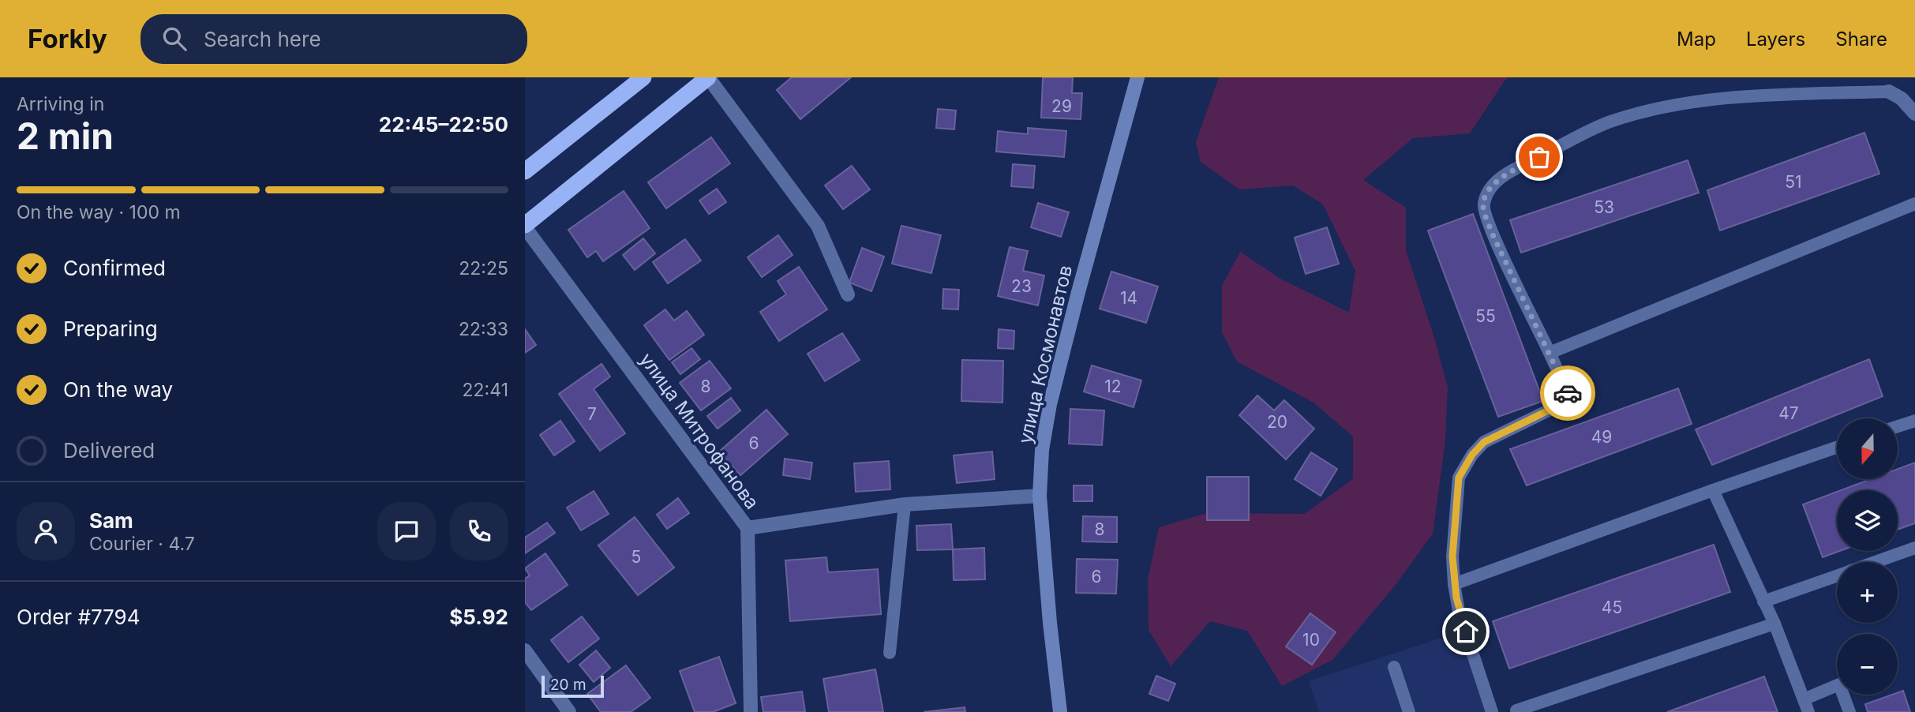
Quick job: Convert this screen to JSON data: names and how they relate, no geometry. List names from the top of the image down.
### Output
{
  "streets": {
    "street": ["улица Космонавтов", "улица Митрофанова"]
  },
  "crossings": [
    ["улица Космонавтов", "улица Митрофанова"]
  ],
  "house_numbers": [
    "29",
    "51",
    "53",
    "23",
    "14",
    "55",
    "8",
    "12",
    "47",
    "7",
    "20",
    "49",
    "6",
    "8",
    "5",
    "6",
    "45",
    "10"
  ],
  "scale_bar": "20 m",
  "north": "bottom",
  "page": {
    "header": "Forkly",
    "search": "Search here",
    "nav": ["Map", "Layers", "Share"],
    "heading": ["2 min", "Arriving in", "22:45–22:50"],
    "panel": [
      "Sam",
      "Courier · 4.7",
      "Order #7794",
      "$5.92"
    ],
    "bar": "On the way · 100 m",
    "list": [
      ["Confirmed", "22:25"],
      ["Preparing", "22:33"],
      ["On the way", "22:41"],
      "Delivered"
    ],
    "map_buttons": ["+", "−"],
    "scale": "20 m"
  }
}
